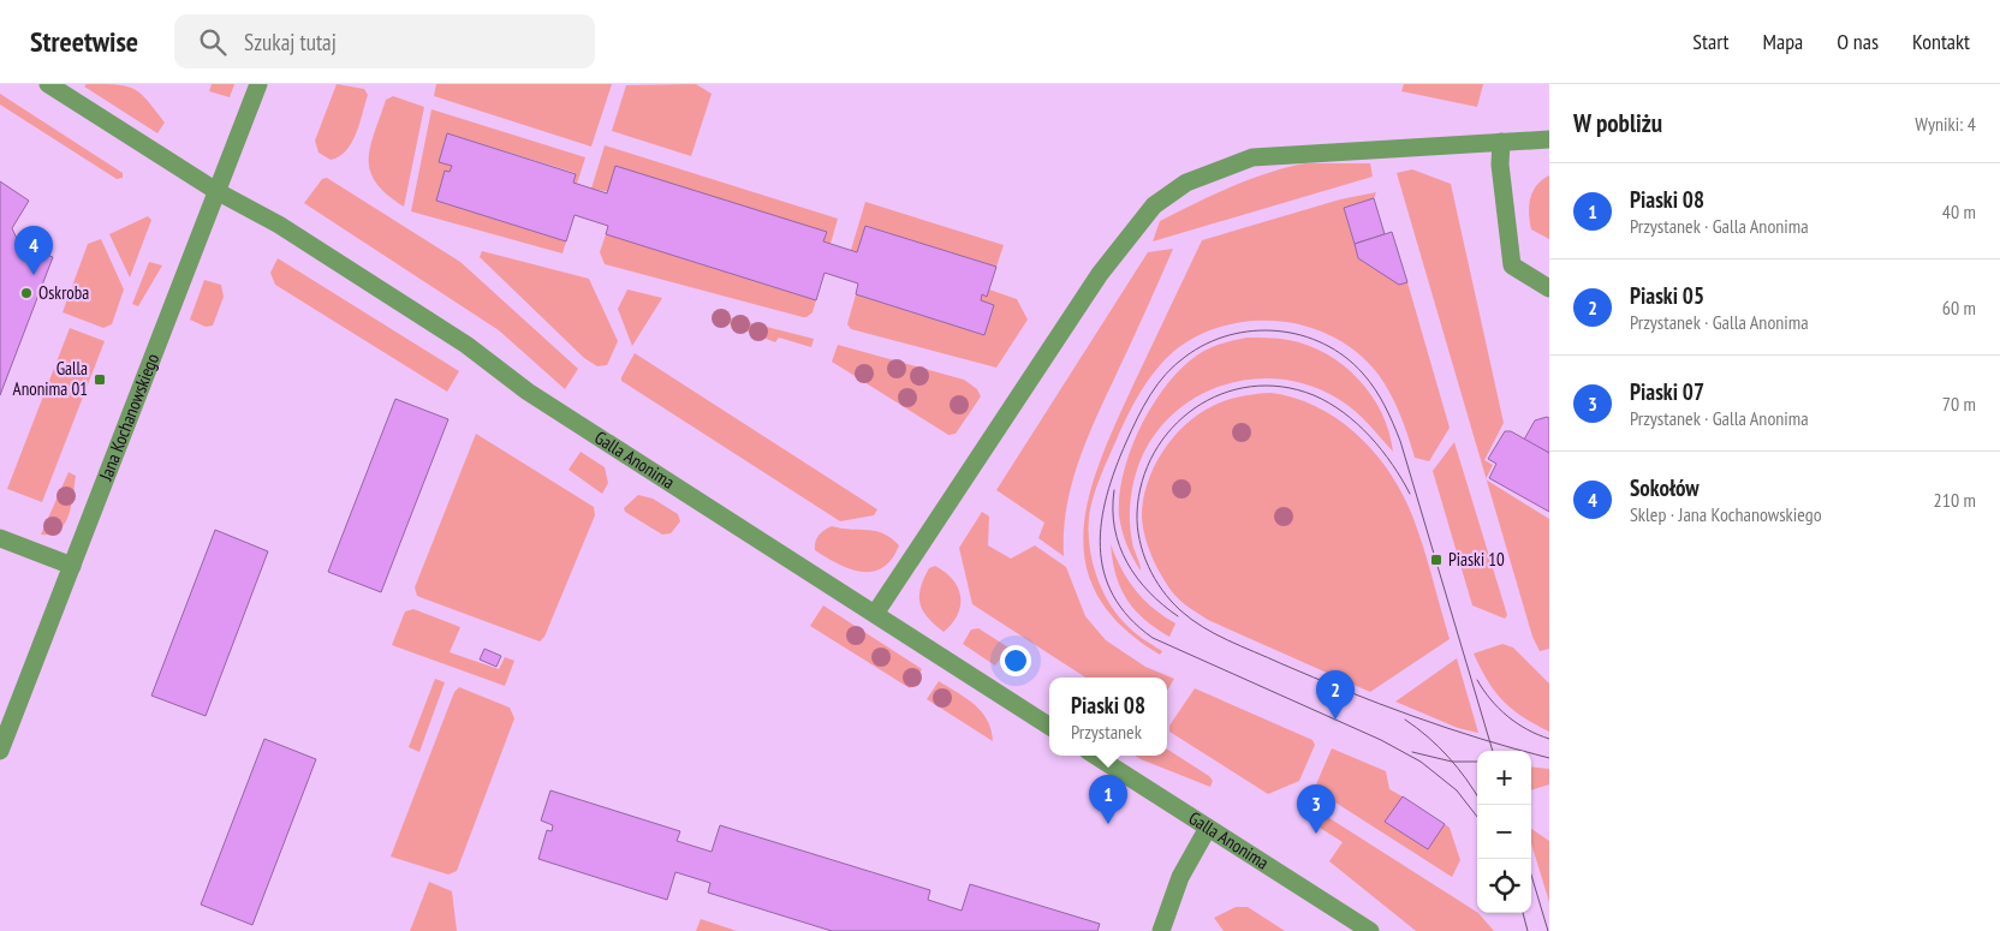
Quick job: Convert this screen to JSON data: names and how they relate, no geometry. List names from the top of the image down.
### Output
{
  "streets": {
    "street": ["Jana Kochanowskiego", "Galla Anonima"]
  },
  "crossings": [
    ["Jana Kochanowskiego", "Galla Anonima"]
  ],
  "places": {
    "other": ["Oskroba"],
    "transit": ["Galla Anonima 01", "Piaski 10"]
  },
  "page": {
    "header": "Streetwise",
    "search": "Szukaj tutaj",
    "nav": [
      "Start",
      "Mapa",
      "O nas",
      "Kontakt"
    ],
    "heading": ["W pobliżu", "Wyniki: 4"],
    "list": [
      {
        "mark": "1",
        "name": "Piaski 08",
        "note": "Przystanek · Galla Anonima",
        "value": "40 m"
      },
      {
        "mark": "2",
        "name": "Piaski 05",
        "note": "Przystanek · Galla Anonima",
        "value": "60 m"
      },
      {
        "mark": "3",
        "name": "Piaski 07",
        "note": "Przystanek · Galla Anonima",
        "value": "70 m"
      },
      {
        "mark": "4",
        "name": "Sokołów",
        "note": "Sklep · Jana Kochanowskiego",
        "value": "210 m"
      }
    ],
    "pins": [
      "4",
      "2",
      "1",
      "3"
    ],
    "popup": ["Piaski 08", "Przystanek"],
    "map_buttons": ["+", "−"]
  }
}
